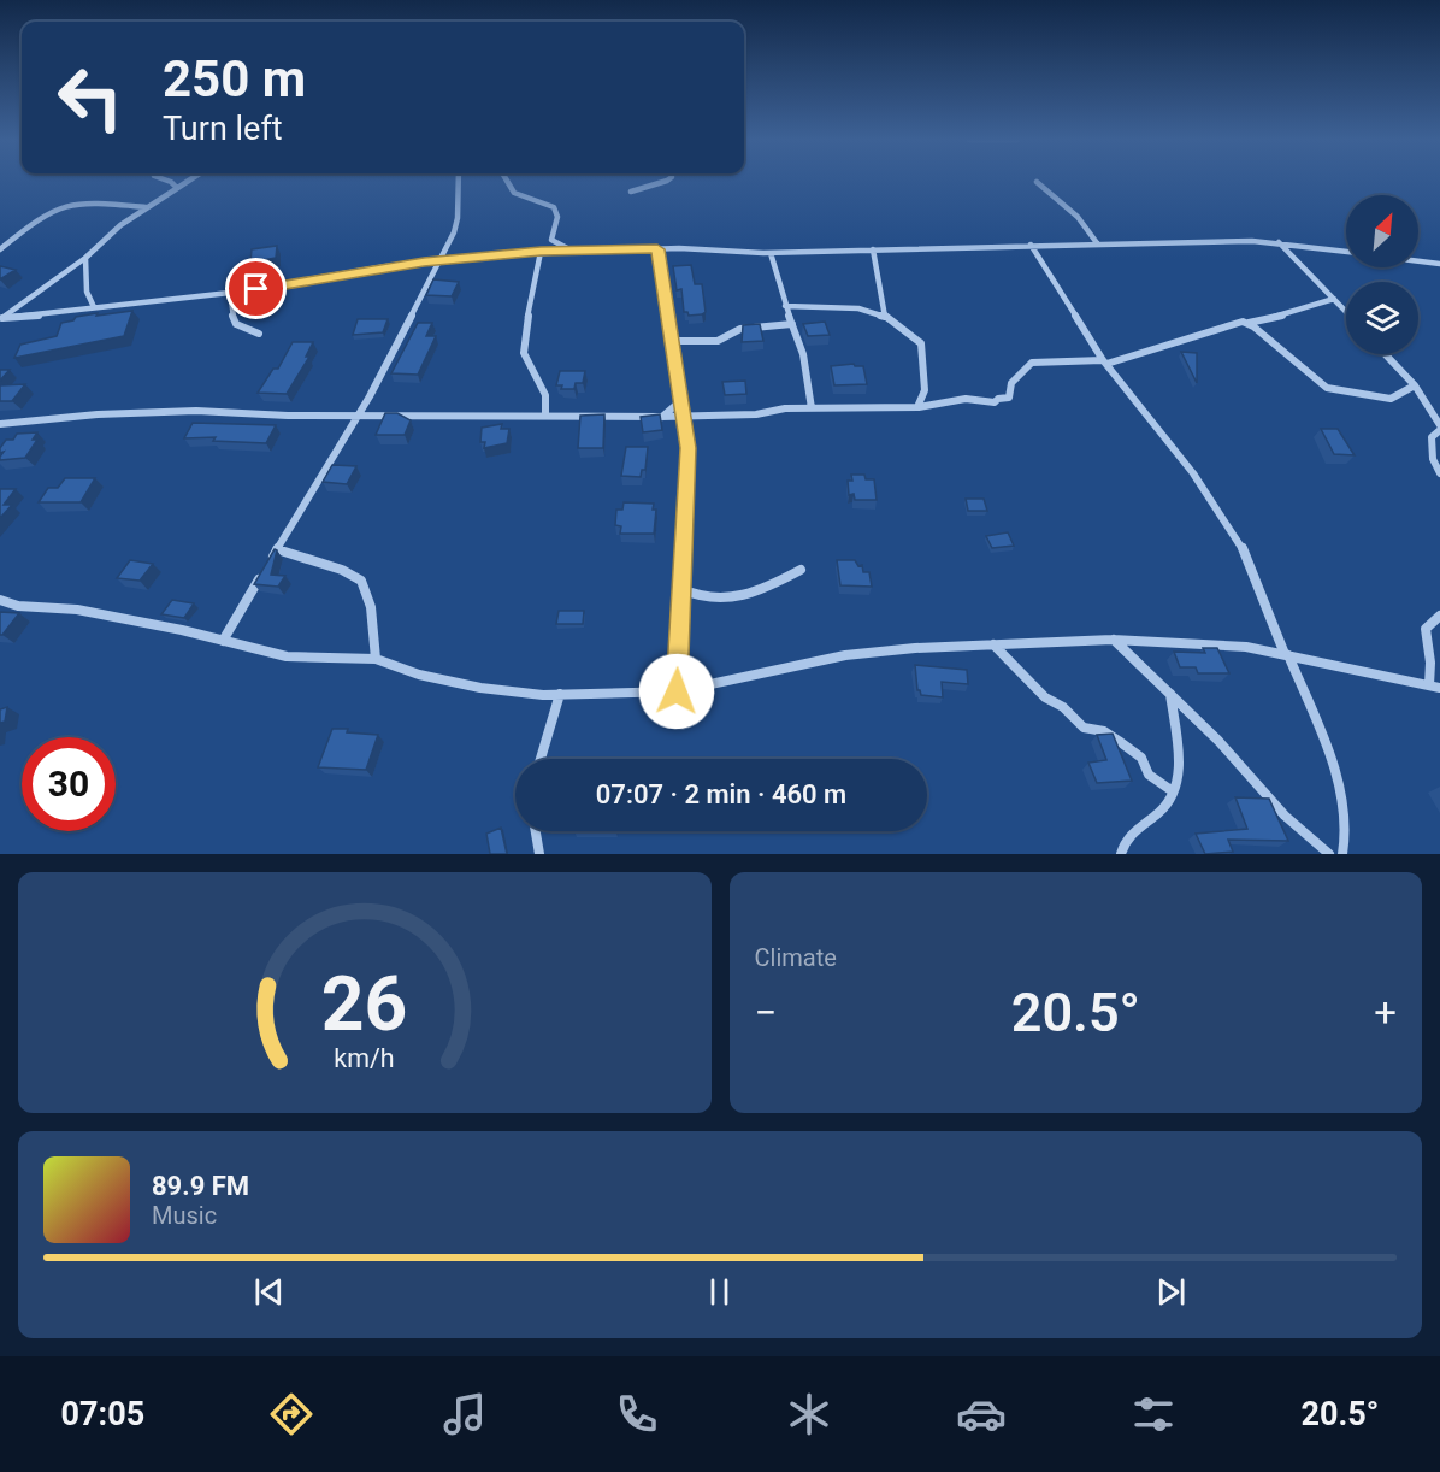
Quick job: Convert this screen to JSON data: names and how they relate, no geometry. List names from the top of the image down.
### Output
{
  "north": "top right",
  "page": {
    "turn": ["250 m", "Turn left"],
    "limit": "30",
    "trip": "07:07 · 2 min · 460 m",
    "tile": "Climate",
    "heat": ["−", "20.5°", "+"],
    "song": ["89.9 FM", "Music"],
    "tabs": ["07:05", "20.5°"],
    "gauge": ["26", "km/h"]
  }
}
